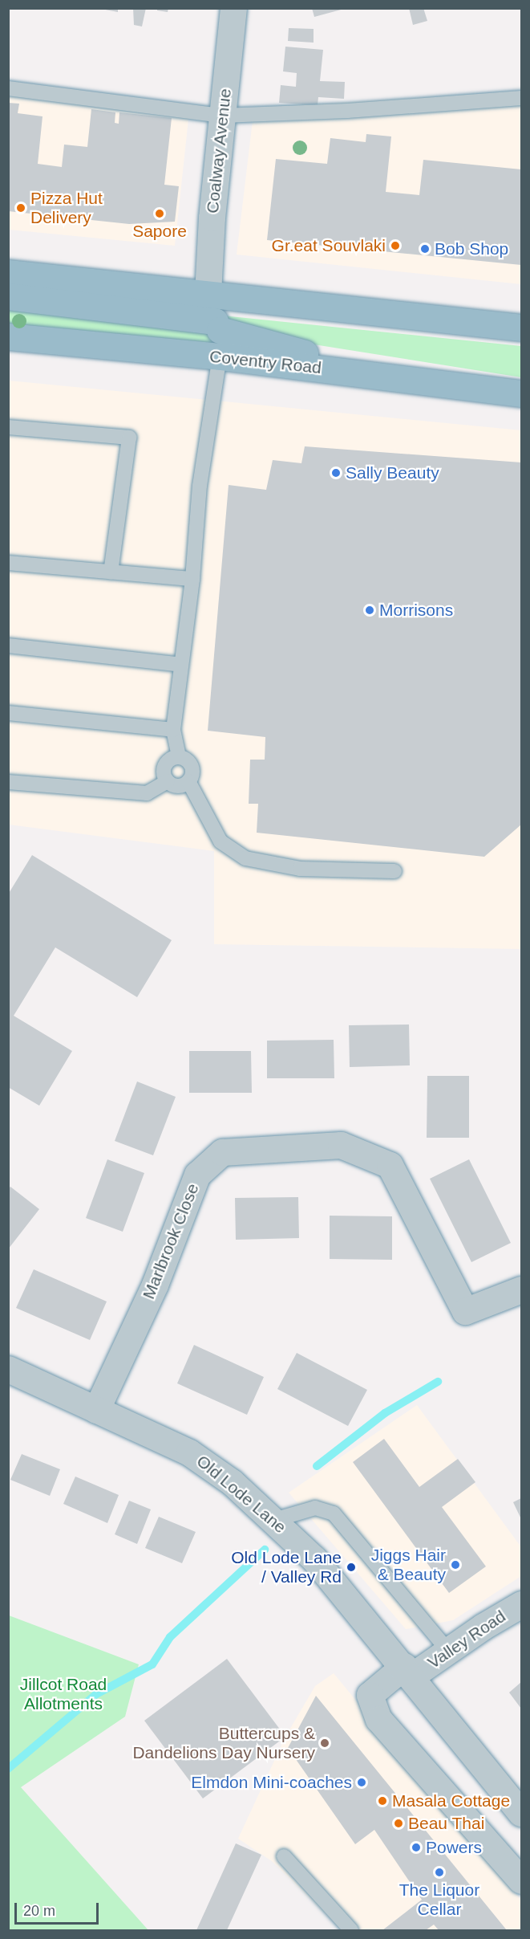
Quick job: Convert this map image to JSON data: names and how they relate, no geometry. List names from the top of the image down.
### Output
{
  "streets": {
    "highway": ["Coventry Road"],
    "street": [
      "Coalway Avenue",
      "Marlbrook Close",
      "Old Lode Lane",
      "Valley Road"
    ]
  },
  "crossings": [
    ["Marlbrook Close", "Old Lode Lane"],
    ["Old Lode Lane", "Valley Road"]
  ],
  "parks": ["Jillcot Road Allotments"],
  "places": [
    "Pizza Hut Delivery",
    "Sapore",
    "Gr.eat Souvlaki",
    "Bob Shop",
    "Sally Beauty",
    "Morrisons",
    "Jiggs Hair & Beauty",
    "Old Lode Lane / Valley Rd",
    "Buttercups & Dandelions Day Nursery",
    "Elmdon Mini-coaches",
    "Masala Cottage",
    "Beau Thai",
    "Powers",
    "The Liquor Cellar"
  ],
  "scale_bar": "20 m"
}
